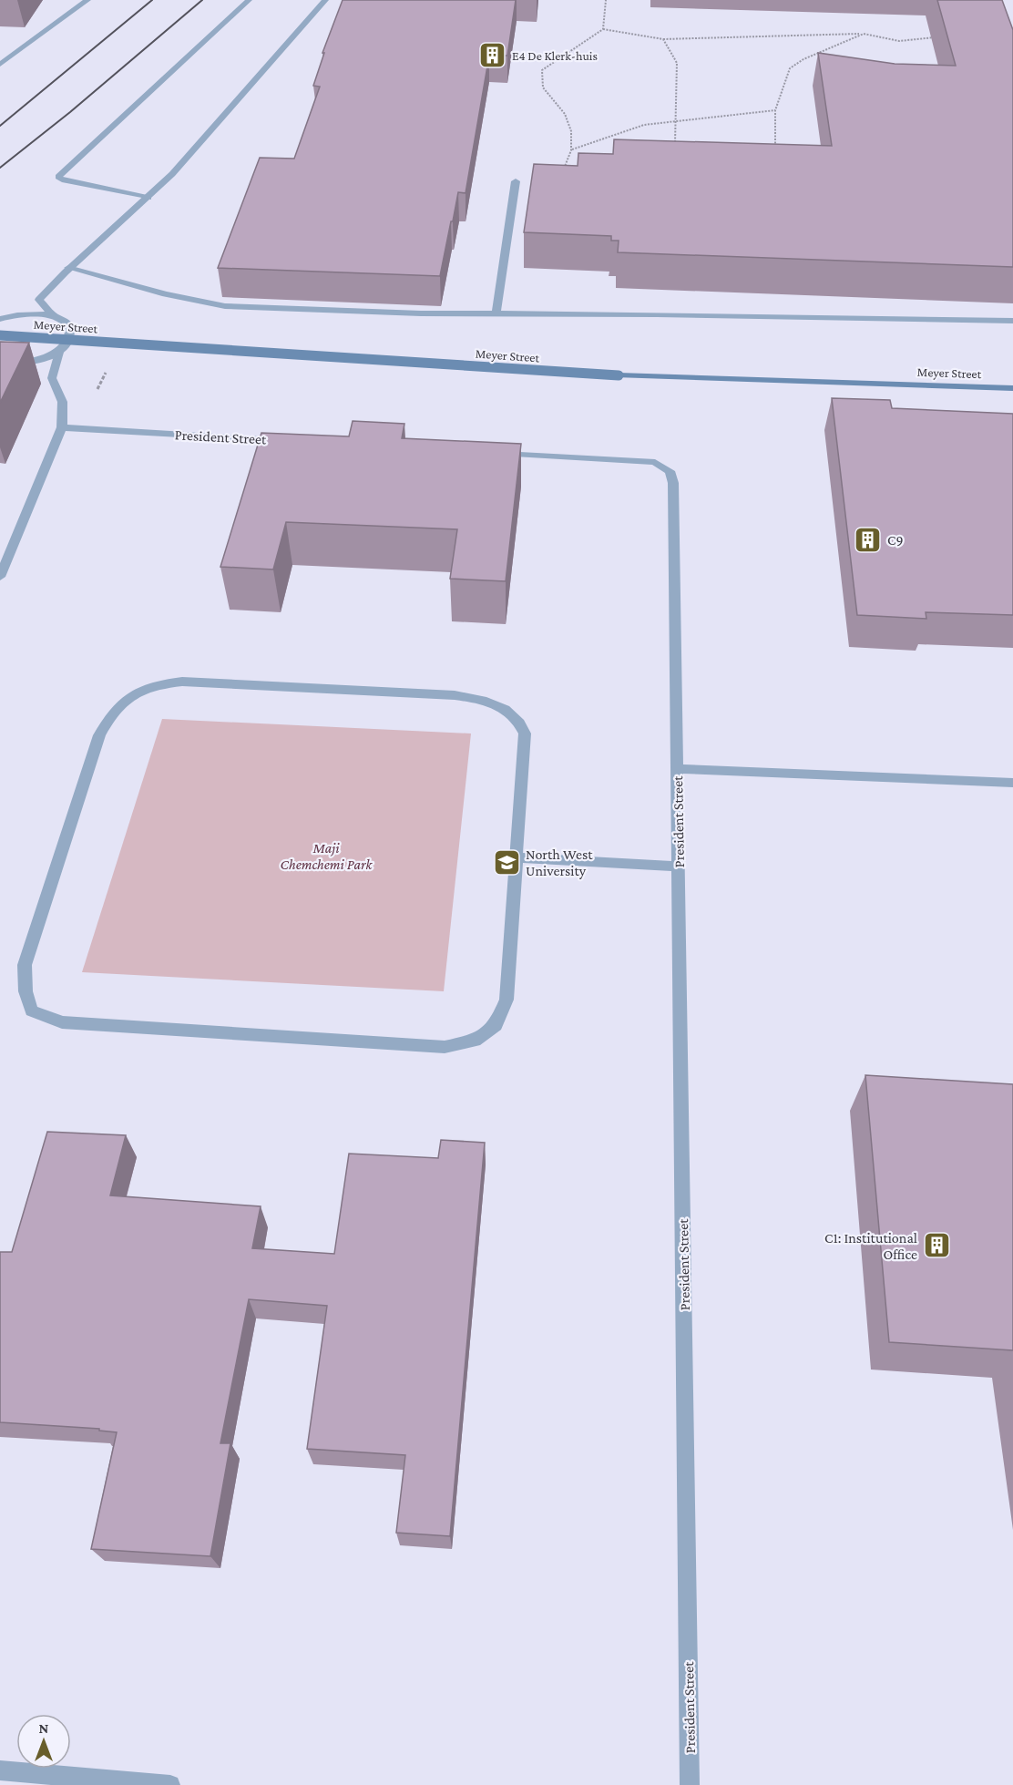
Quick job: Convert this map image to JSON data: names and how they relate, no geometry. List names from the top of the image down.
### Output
{
  "streets": {
    "street": ["Meyer Street", "President Street"]
  },
  "parks": ["Maji Chemchemi Park"],
  "places": {
    "building": ["E4 De Klerk-huis", "C9", "C1: Institutional Office"],
    "school or university": ["North West University"]
  },
  "north": "top"
}
